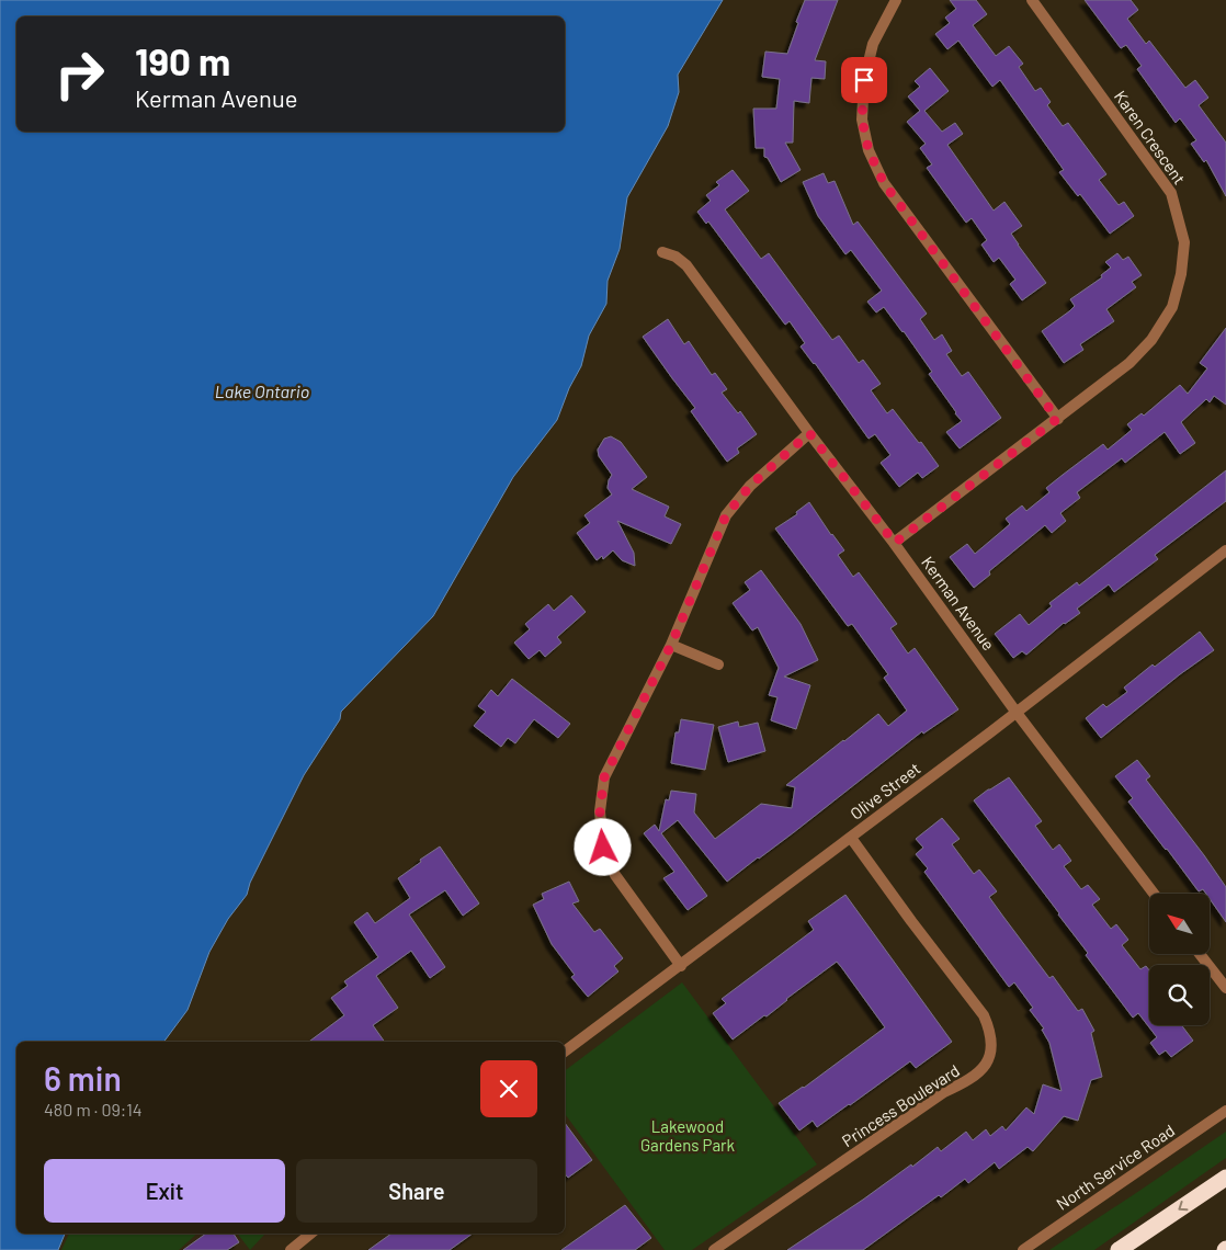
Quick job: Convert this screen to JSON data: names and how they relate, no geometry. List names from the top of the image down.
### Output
{
  "streets": {
    "street": [
      "Karen Crescent",
      "Kerman Avenue",
      "Olive Street",
      "Princess Boulevard",
      "North Service Road"
    ]
  },
  "crossings": [
    ["Karen Crescent", "Kerman Avenue"],
    ["Kerman Avenue", "Olive Street"],
    ["Olive Street", "Princess Boulevard"]
  ],
  "water": ["Lake Ontario"],
  "parks": ["Lakewood Gardens Park"],
  "north": "top left",
  "page": {
    "turn": ["190 m", "Kerman Avenue"],
    "heading": ["6 min", "480 m · 09:14"],
    "buttons": ["Exit", "Share"]
  }
}
